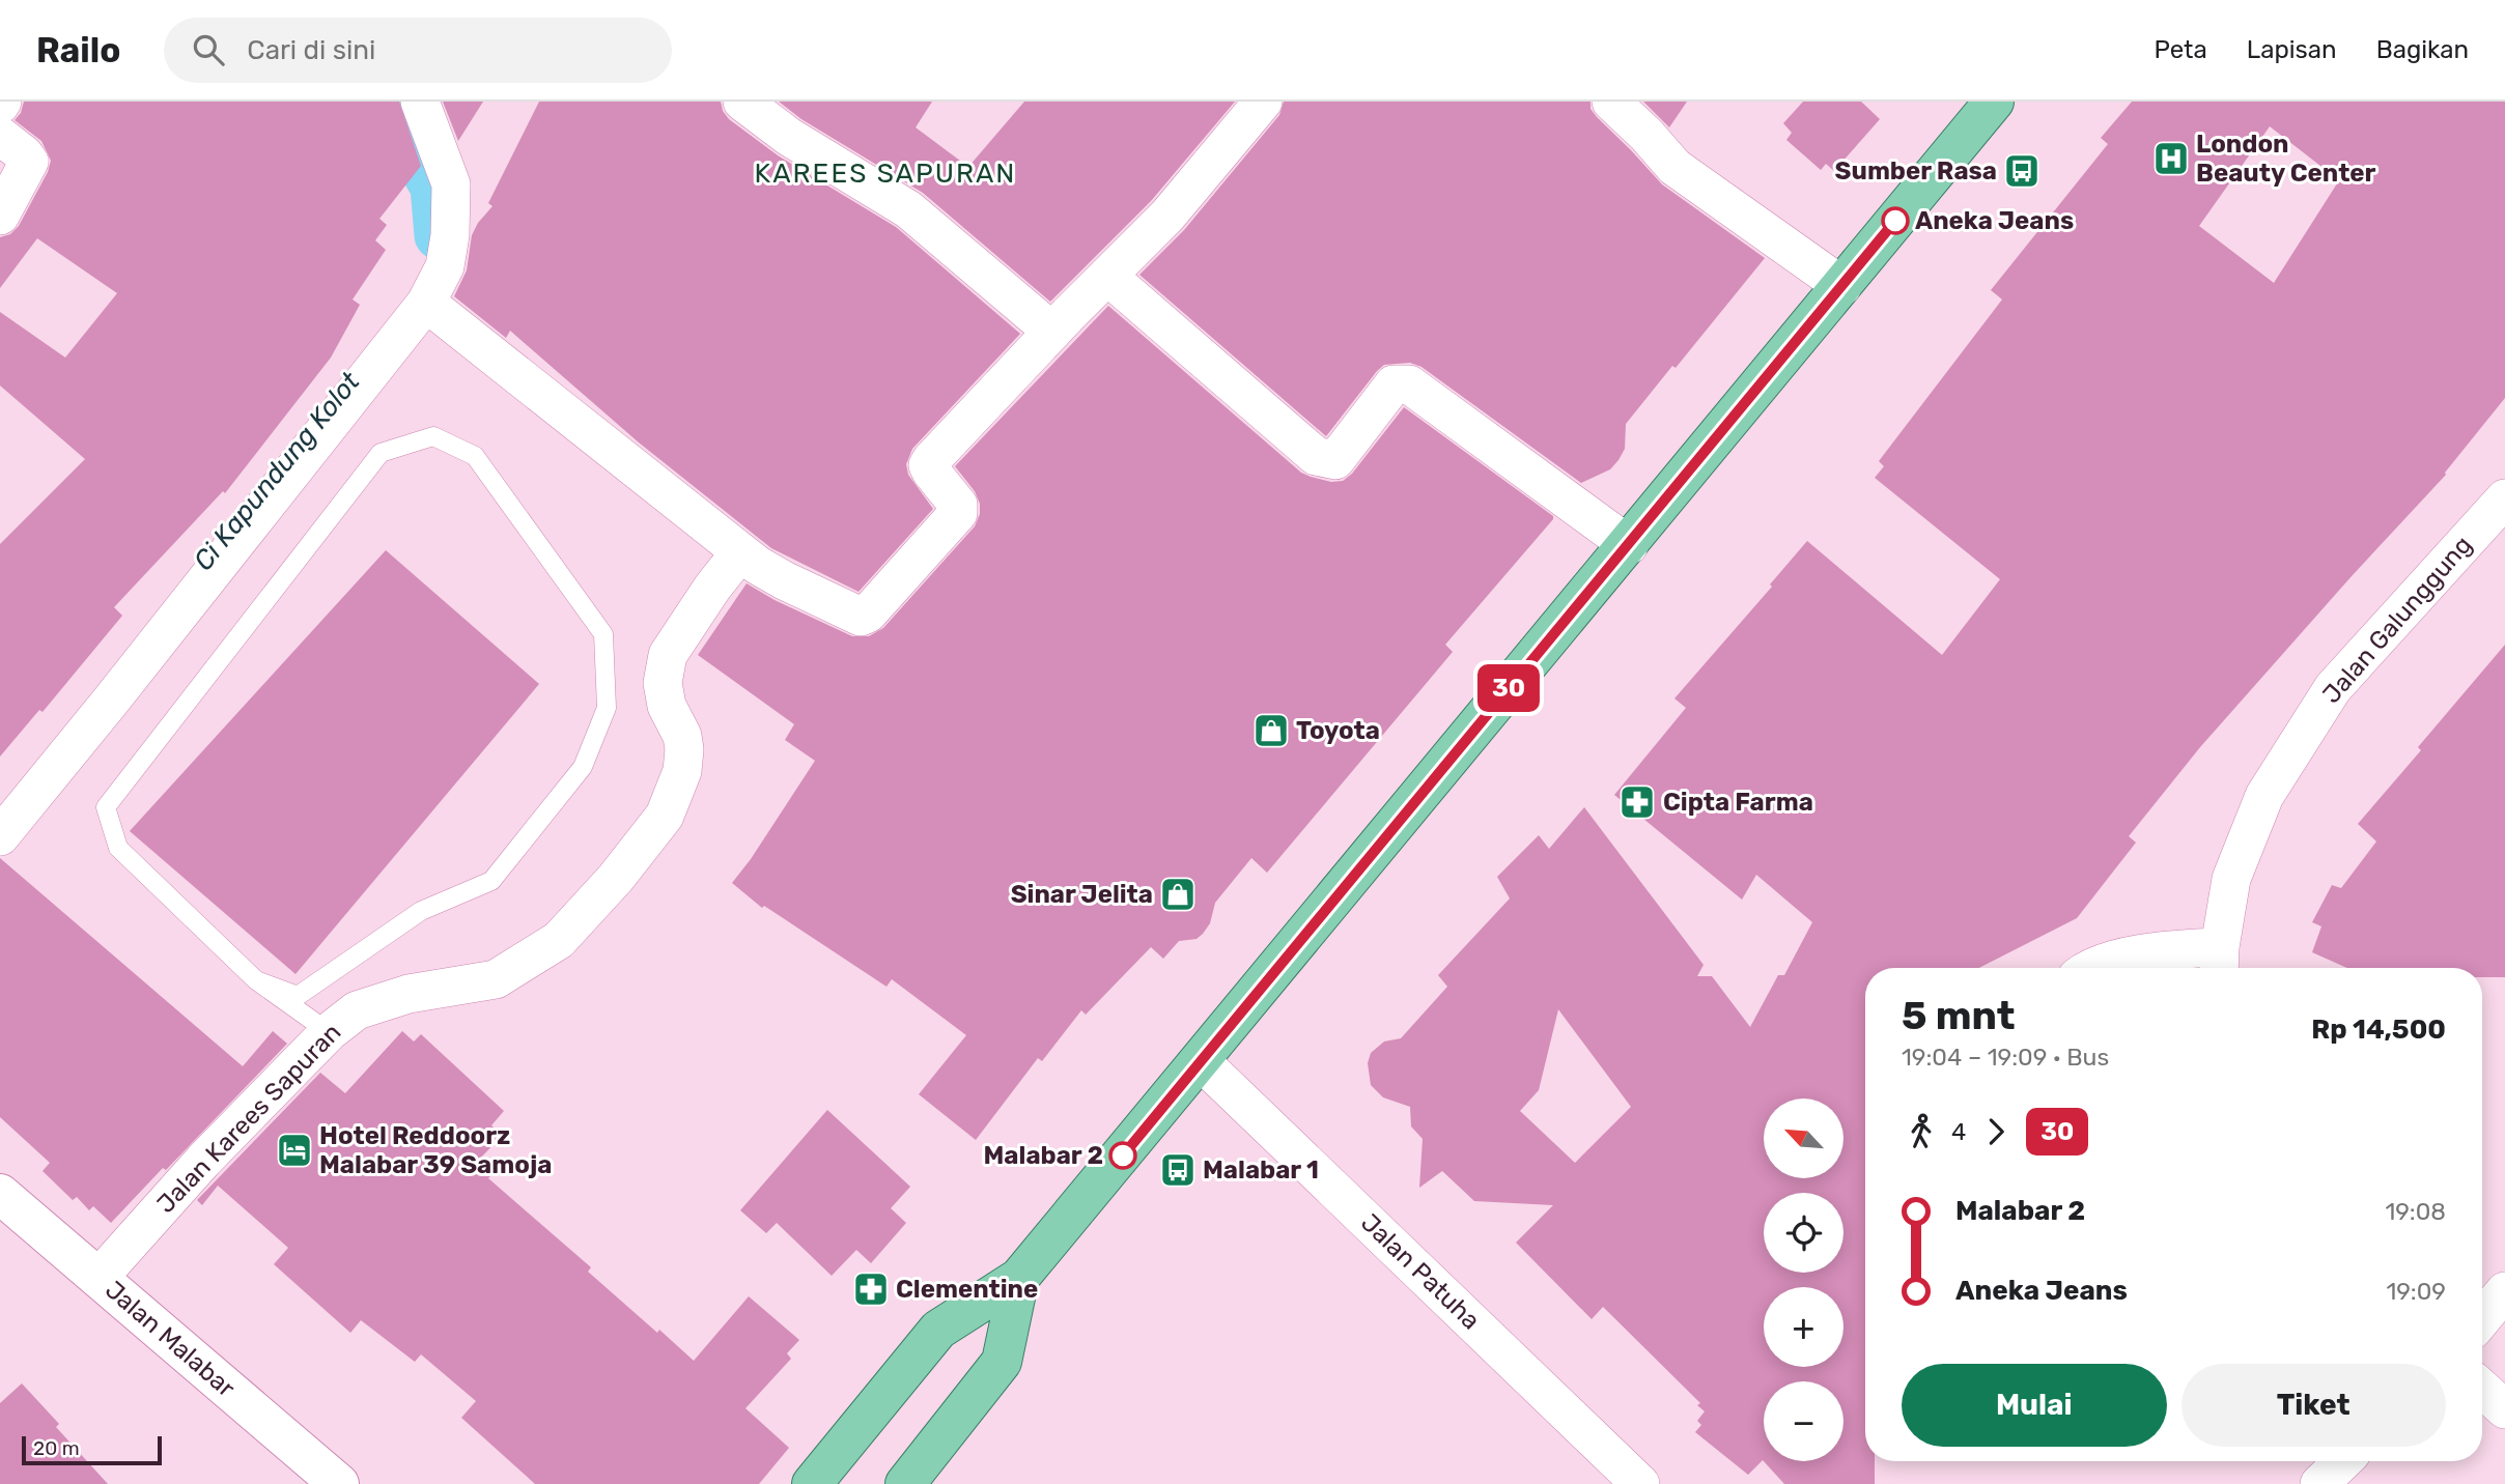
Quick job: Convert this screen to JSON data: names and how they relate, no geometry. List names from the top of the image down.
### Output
{
  "streets": {
    "street": [
      "Jalan Galunggung",
      "Jalan Karees Sapuran",
      "Jalan Patuha",
      "Jalan Malabar"
    ]
  },
  "crossings": [
    ["Jalan Karees Sapuran", "Jalan Malabar"]
  ],
  "districts": ["KAREES SAPURAN"],
  "water": ["Ci Kapundung Kolot"],
  "places": {
    "hospital": ["London Beauty Center"],
    "bus stop": ["Sumber Rasa", "Malabar 1"],
    "other": ["Aneka Jeans", "Malabar 2"],
    "shop": ["Toyota", "Sinar Jelita"],
    "pharmacy": ["Cipta Farma", "Clementine"],
    "hotel": ["Hotel Reddoorz Malabar 39 Samoja"]
  },
  "lines": ["bus line 30"],
  "scale_bar": "20 m",
  "north": "top left",
  "page": {
    "header": "Railo",
    "search": "Cari di sini",
    "nav": ["Peta", "Lapisan", "Bagikan"],
    "on_map": "30",
    "heading": ["5 mnt", "19:04 – 19:09 · Bus", "Rp 14,500"],
    "legs": ["4", "30"],
    "map_buttons": ["+", "−"],
    "list": [
      {
        "name": "Malabar 2",
        "value": "19:08"
      },
      {
        "name": "Aneka Jeans",
        "value": "19:09"
      }
    ],
    "buttons": ["Mulai", "Tiket"],
    "scale": "20 m"
  }
}
